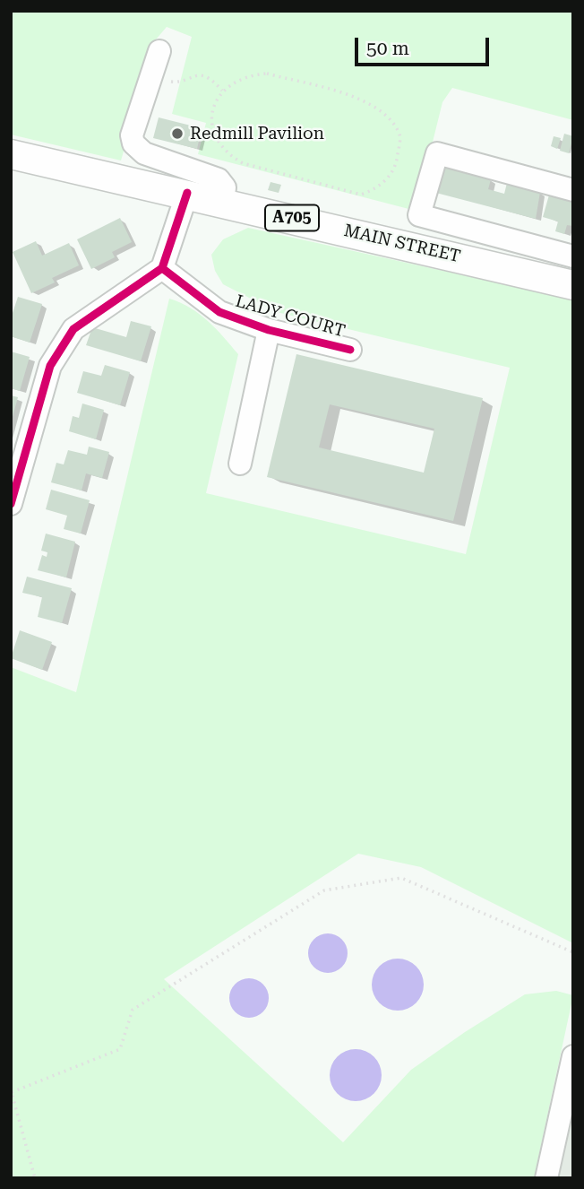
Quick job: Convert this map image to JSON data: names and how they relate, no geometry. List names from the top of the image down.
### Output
{
  "streets": {
    "main road": ["A705", "MAIN STREET"],
    "street": ["LADY COURT"]
  },
  "places": ["Redmill Pavilion"],
  "scale_bar": "50 m"
}
